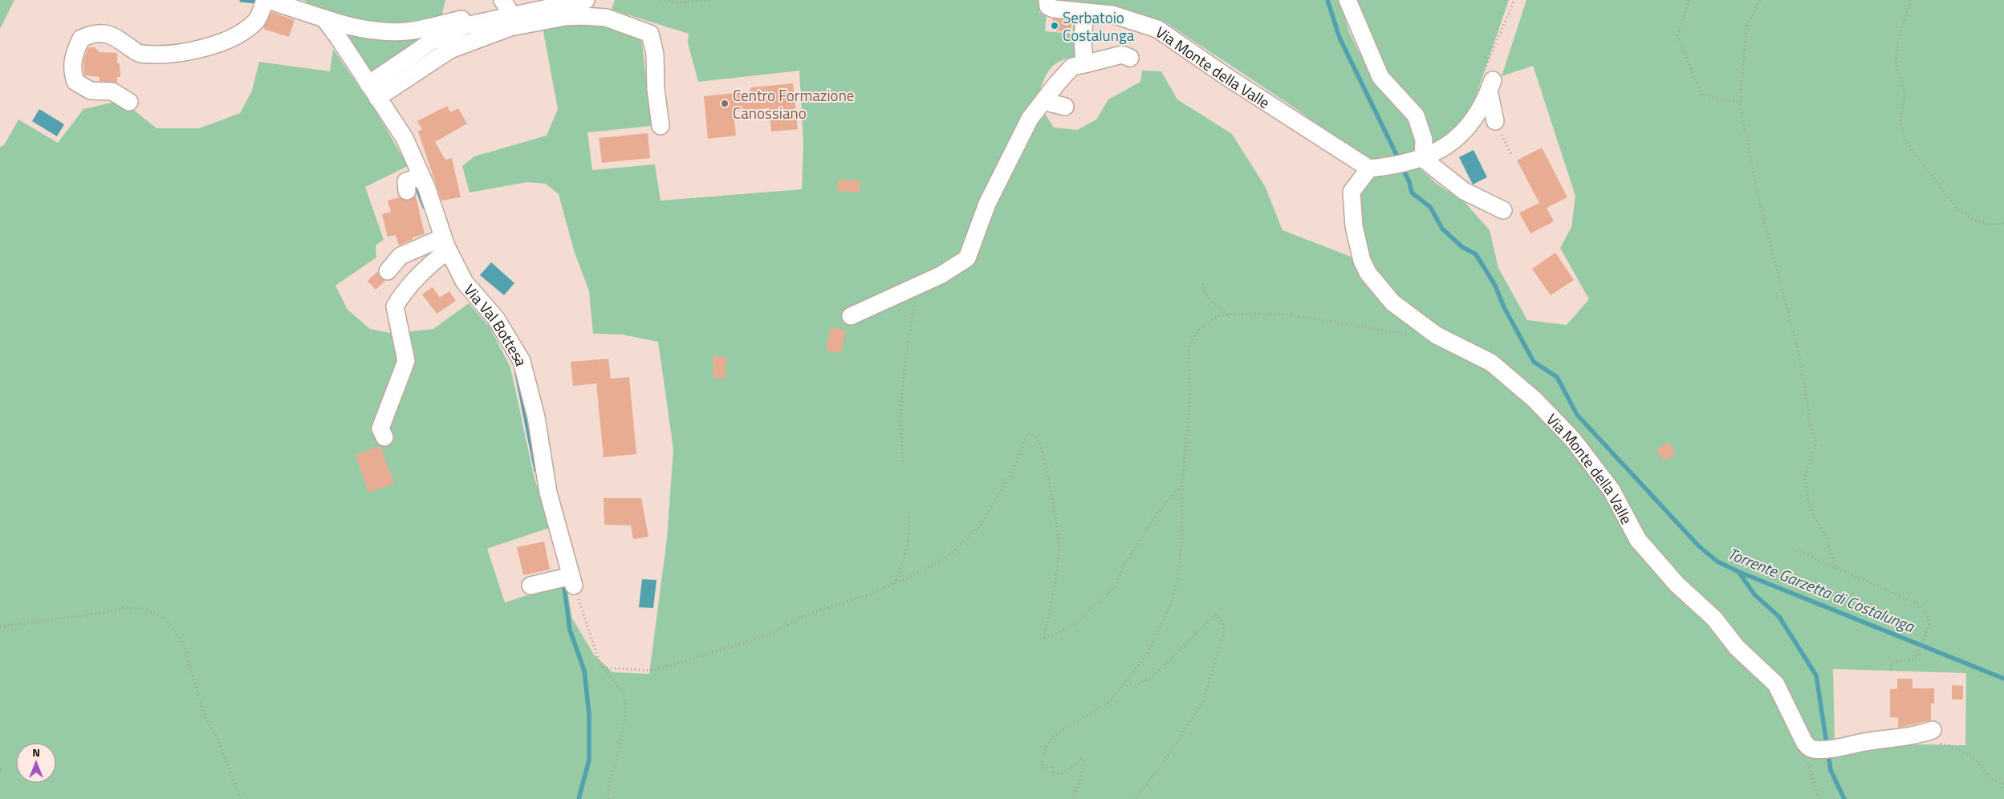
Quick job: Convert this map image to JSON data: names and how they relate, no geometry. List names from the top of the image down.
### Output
{
  "streets": {
    "street": ["Via Monte della Valle", "Via Val Bottesa"]
  },
  "water": ["Torrente Garzetta di Costalunga"],
  "places": ["Serbatoio Costalunga", "Centro Formazione Canossiano"],
  "north": "top"
}
